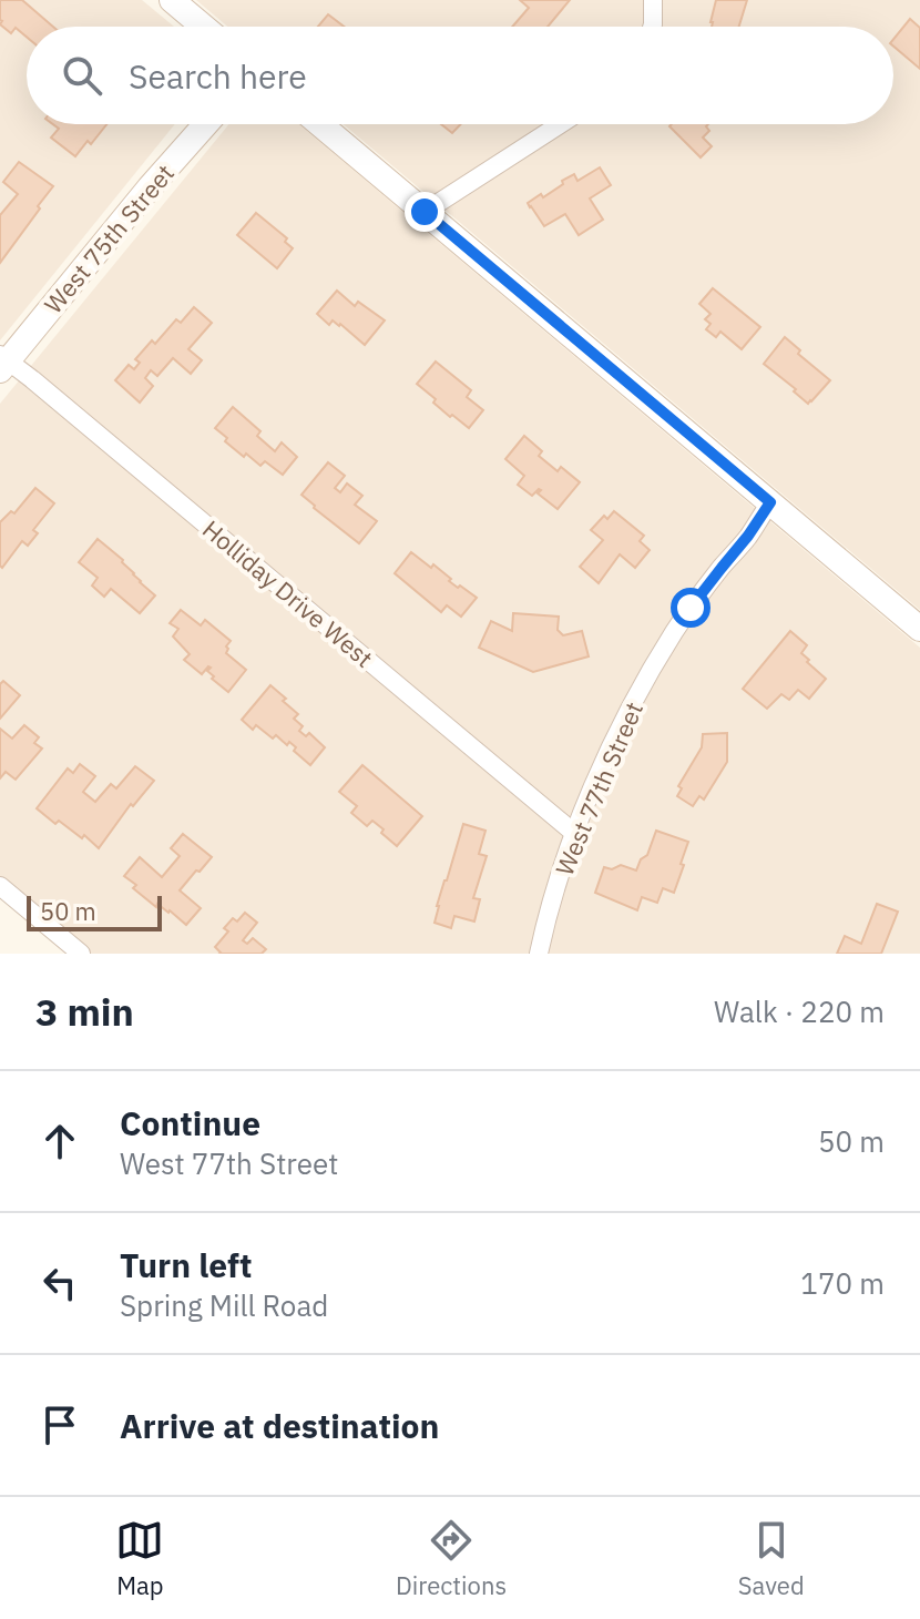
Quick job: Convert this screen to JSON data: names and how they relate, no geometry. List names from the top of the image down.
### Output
{
  "streets": {
    "street": ["West 75th Street", "Holliday Drive West", "West 77th Street"]
  },
  "crossings": [
    ["West 75th Street", "Holliday Drive West"],
    ["Holliday Drive West", "West 77th Street"]
  ],
  "scale_bar": "50 m",
  "page": {
    "search": "Search here",
    "scale": "50 m",
    "heading": ["3 min", "Walk · 220 m"],
    "list": [
      ["Continue", "West 77th Street", "50 m"],
      ["Turn left", "Spring Mill Road", "170 m"],
      "Arrive at destination"
    ],
    "nav": ["Map", "Directions", "Saved"]
  }
}
